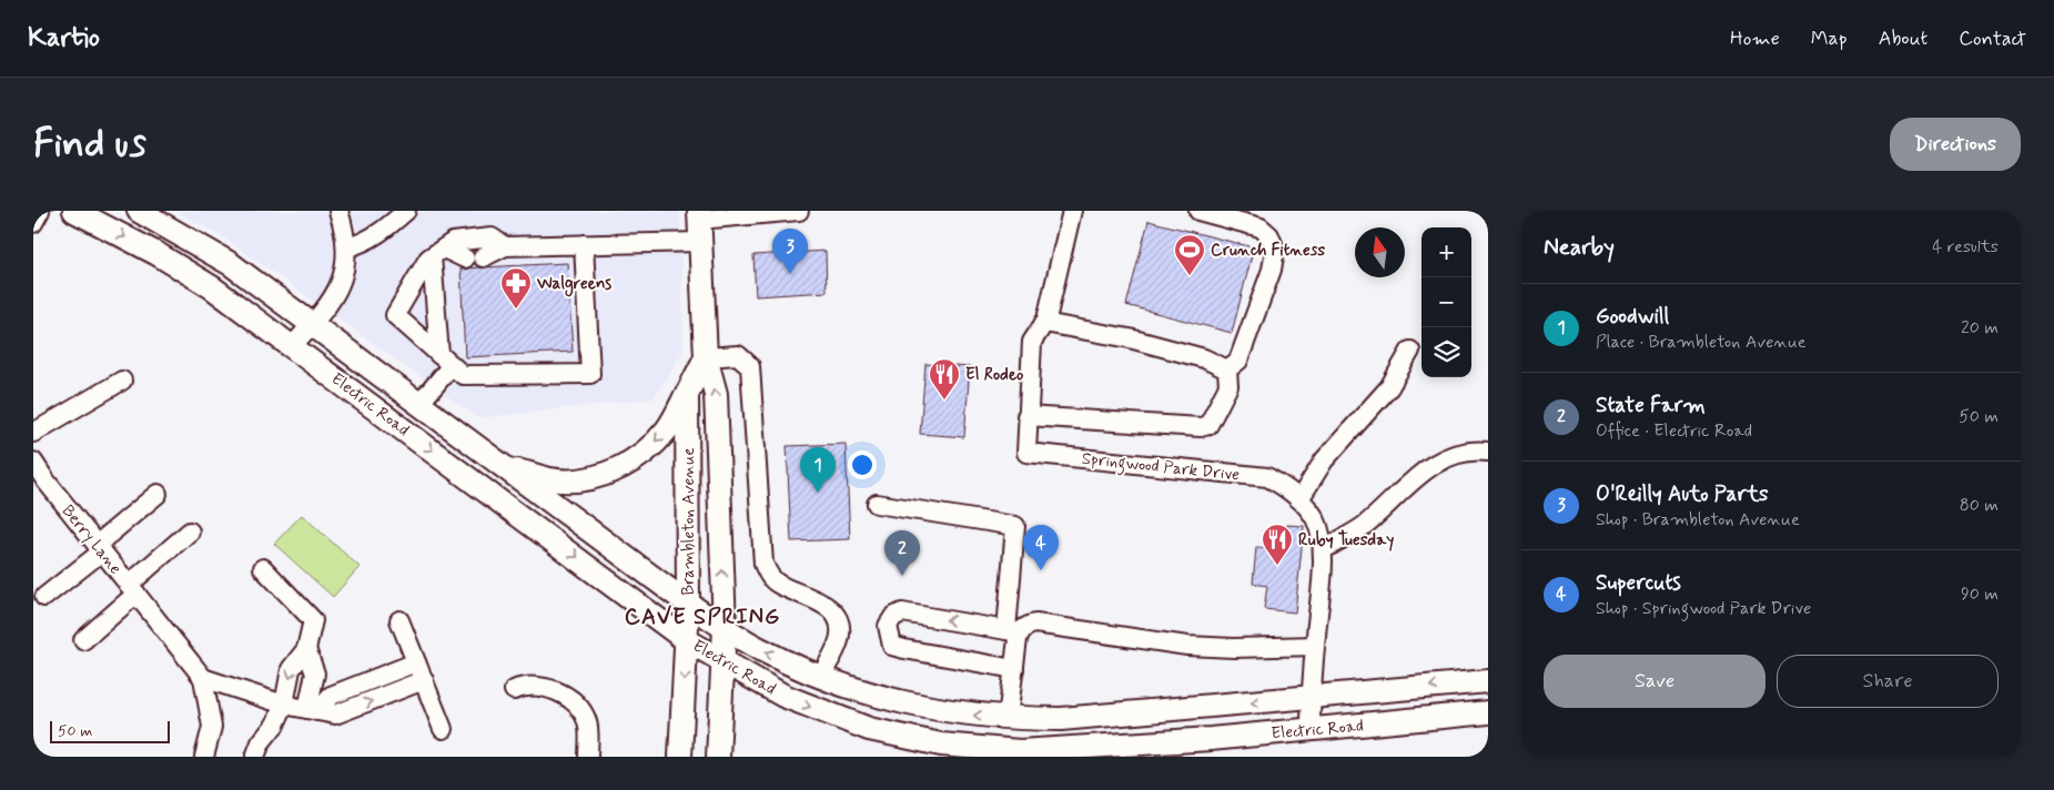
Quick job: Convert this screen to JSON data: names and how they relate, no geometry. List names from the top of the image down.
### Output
{
  "streets": {
    "main road": ["Electric Road", "Brambleton Avenue"],
    "street": ["Springwood Park Drive", "Berry Lane"]
  },
  "crossings": [
    ["Electric Road", "Springwood Park Drive"],
    ["Electric Road", "Brambleton Avenue"]
  ],
  "districts": ["CAVE SPRING"],
  "places": {
    "sports": ["Crunch Fitness"],
    "pharmacy": ["Walgreens"],
    "restaurant": ["El Rodeo", "Ruby Tuesday"]
  },
  "scale_bar": "50 m",
  "north": "top",
  "page": {
    "header": "Kartio",
    "nav": [
      "Home",
      "Map",
      "About",
      "Contact"
    ],
    "buttons": [
      "Directions",
      ["Save", "Share"]
    ],
    "title": "Find us",
    "heading": ["Nearby", "4 results"],
    "map_buttons": ["+", "−"],
    "pins": [
      "3",
      "1",
      "4",
      "2"
    ],
    "list": [
      {
        "mark": "1",
        "name": "Goodwill",
        "note": "Place · Brambleton Avenue",
        "value": "20 m"
      },
      {
        "mark": "2",
        "name": "State Farm",
        "note": "Office · Electric Road",
        "value": "50 m"
      },
      {
        "mark": "3",
        "name": "O'Reilly Auto Parts",
        "note": "Shop · Brambleton Avenue",
        "value": "80 m"
      },
      {
        "mark": "4",
        "name": "Supercuts",
        "note": "Shop · Springwood Park Drive",
        "value": "90 m"
      }
    ],
    "scale": "50 m"
  }
}
